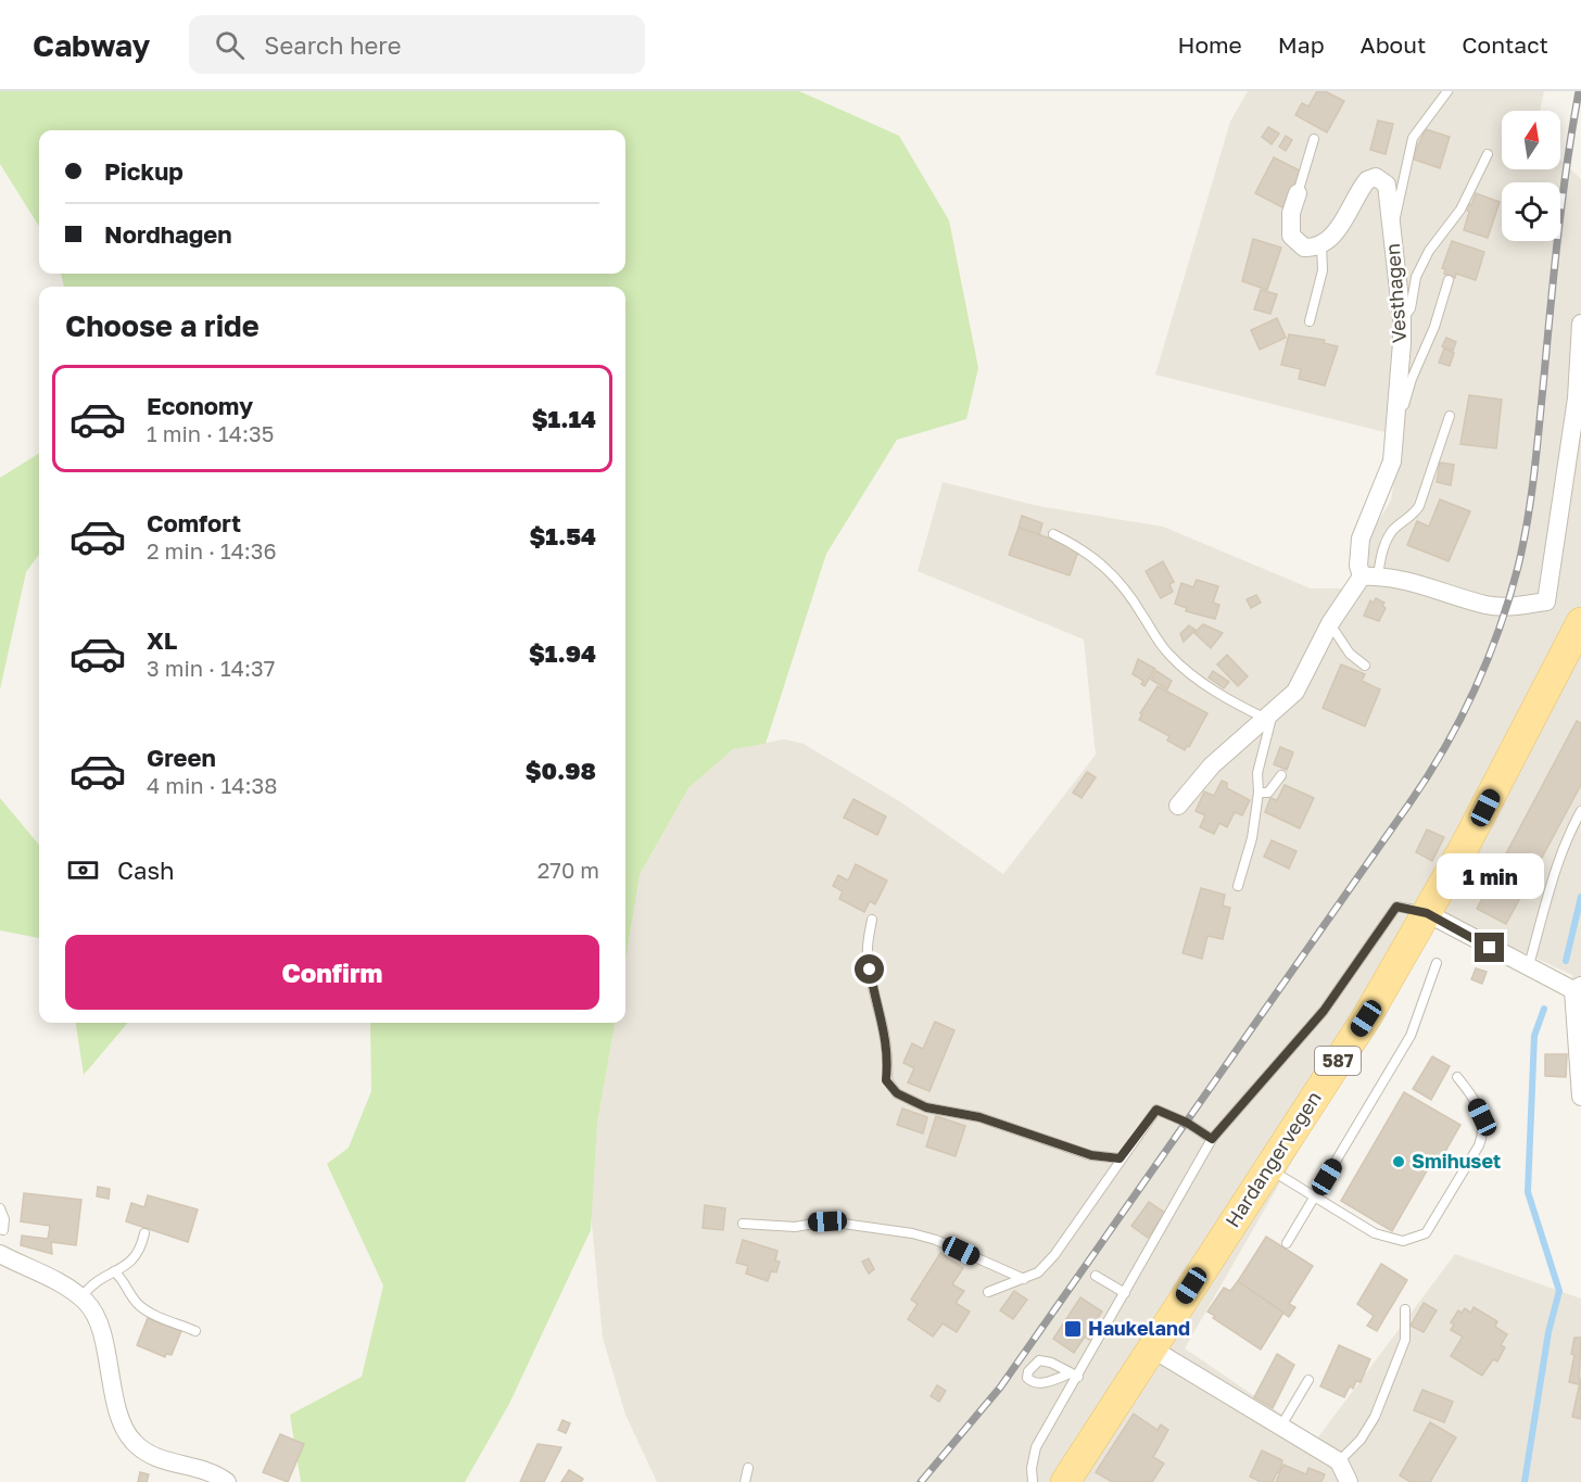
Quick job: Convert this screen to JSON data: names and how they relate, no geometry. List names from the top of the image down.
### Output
{
  "streets": {
    "main road": ["587", "Hardangervegen"],
    "street": ["Vesthagen"]
  },
  "places": {
    "other": ["Smihuset"],
    "transit": ["Haukeland"]
  },
  "north": "top",
  "page": {
    "header": "Cabway",
    "search": "Search here",
    "nav": [
      "Home",
      "Map",
      "About",
      "Contact"
    ],
    "banner": ["Pickup", "Nordhagen"],
    "heading": "Choose a ride",
    "list": [
      {
        "name": "Economy",
        "note": "1 min · 14:35",
        "value": "$1.14"
      },
      {
        "name": "Comfort",
        "note": "2 min · 14:36",
        "value": "$1.54"
      },
      {
        "name": "XL",
        "note": "3 min · 14:37",
        "value": "$1.94"
      },
      {
        "name": "Green",
        "note": "4 min · 14:38",
        "value": "$0.98"
      }
    ],
    "pay": ["Cash", "270 m"],
    "bubble": "1 min",
    "buttons": "Confirm"
  }
}
